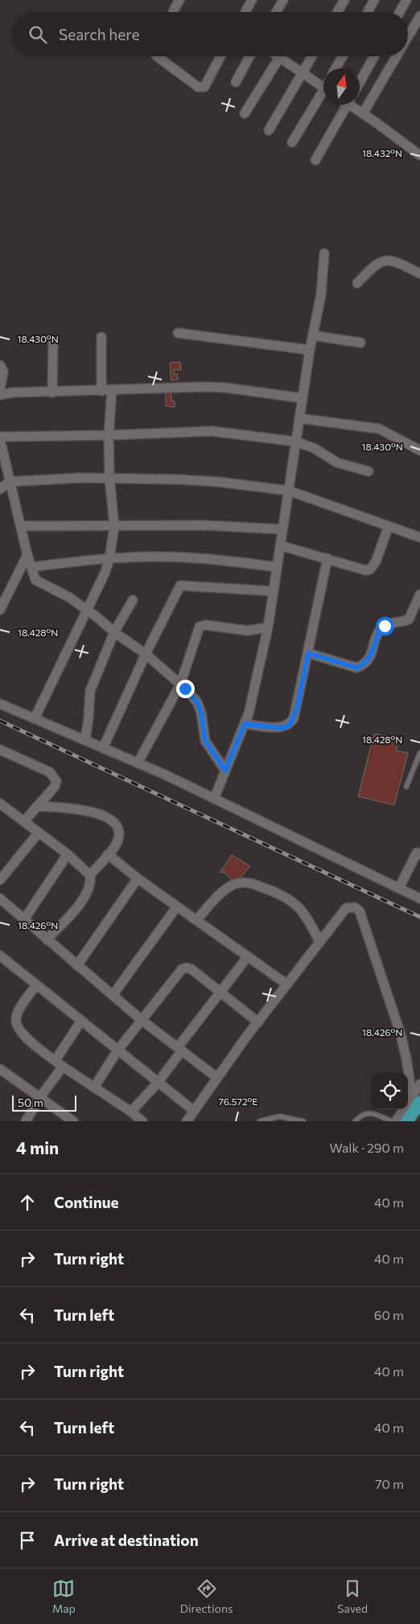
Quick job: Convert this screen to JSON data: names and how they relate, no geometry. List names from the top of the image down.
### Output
{
  "scale_bar": "50 m",
  "north": "top",
  "page": {
    "search": "Search here",
    "scale": "50 m",
    "heading": ["4 min", "Walk · 290 m"],
    "list": [
      ["Continue", "40 m"],
      ["Turn right", "40 m"],
      ["Turn left", "60 m"],
      ["Turn right", "40 m"],
      ["Turn left", "40 m"],
      ["Turn right", "70 m"],
      "Arrive at destination"
    ],
    "nav": ["Map", "Directions", "Saved"]
  },
  "coordinates": [
    "18.432°N",
    "18.430°N",
    "18.428°N",
    "18.426°N",
    "76.572°E"
  ]
}
